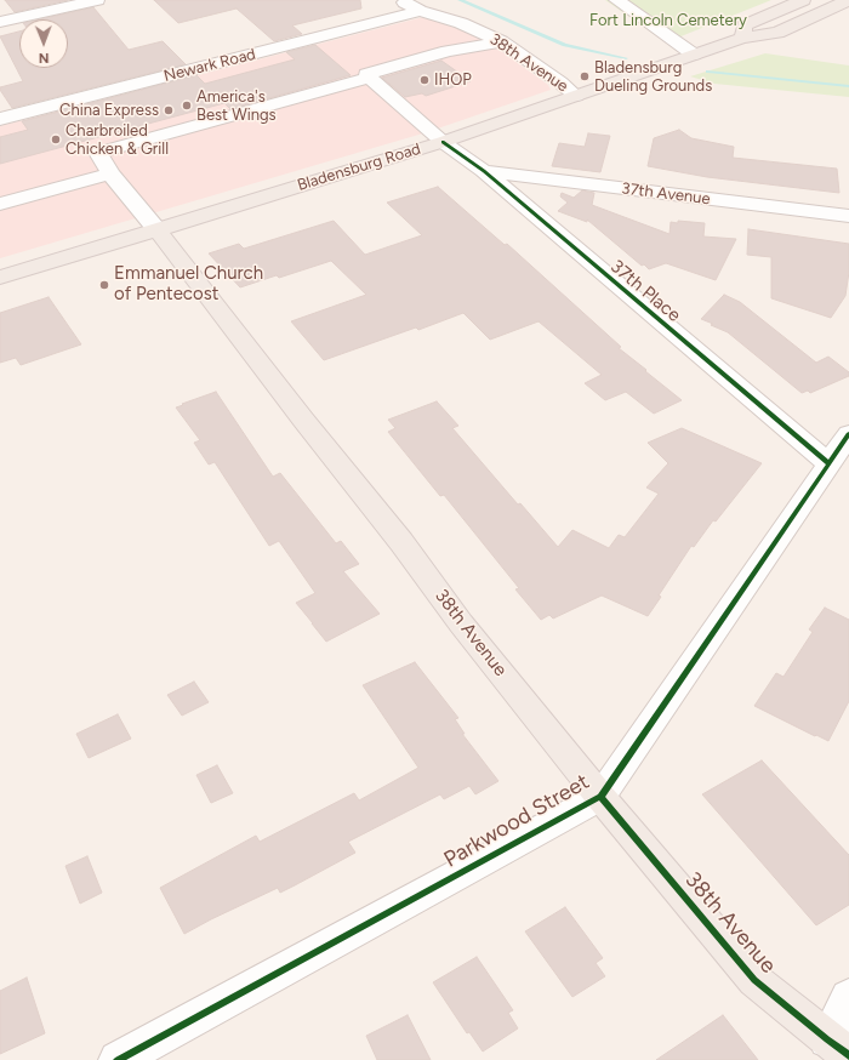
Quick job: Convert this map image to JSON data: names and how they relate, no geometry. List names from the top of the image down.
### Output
{
  "streets": {
    "main road": ["38th Avenue", "Bladensburg Road"],
    "street": [
      "Newark Road",
      "37th Avenue",
      "37th Place",
      "Parkwood Street"
    ]
  },
  "crossings": [
    ["38th Avenue", "Newark Road"],
    ["38th Avenue", "Bladensburg Road"],
    ["38th Avenue", "Parkwood Street"],
    ["Bladensburg Road", "37th Place"],
    ["37th Avenue", "37th Place"],
    ["37th Place", "Parkwood Street"]
  ],
  "parks": ["Fort Lincoln Cemetery"],
  "places": [
    "Bladensburg Dueling Grounds",
    "IHOP",
    "America's Best Wings",
    "China Express",
    "Charbroiled Chicken & Grill",
    "Emmanuel Church of Pentecost"
  ],
  "north": "bottom"
}
